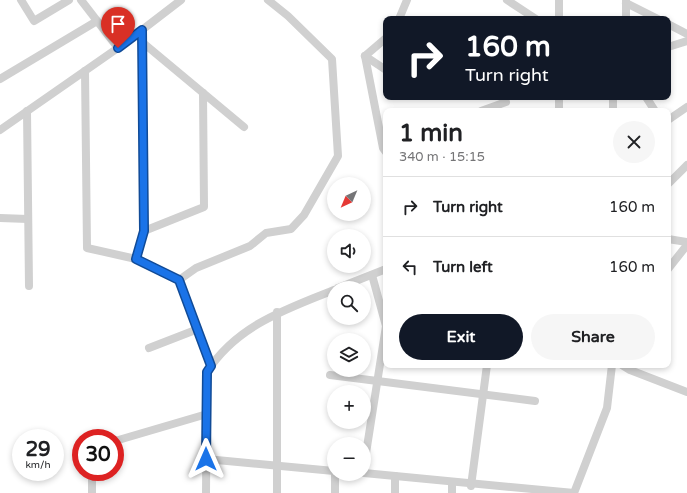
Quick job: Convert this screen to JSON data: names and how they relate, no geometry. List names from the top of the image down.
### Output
{
  "north": "bottom left",
  "page": {
    "turn": ["160 m", "Turn right"],
    "heading": ["1 min", "340 m · 15:15"],
    "list": [
      {
        "name": "Turn right",
        "value": "160 m"
      },
      {
        "name": "Turn left",
        "value": "160 m"
      }
    ],
    "map_buttons": ["+", "−"],
    "buttons": ["Exit", "Share"],
    "speed": "29 km/h",
    "limit": "30"
  }
}
